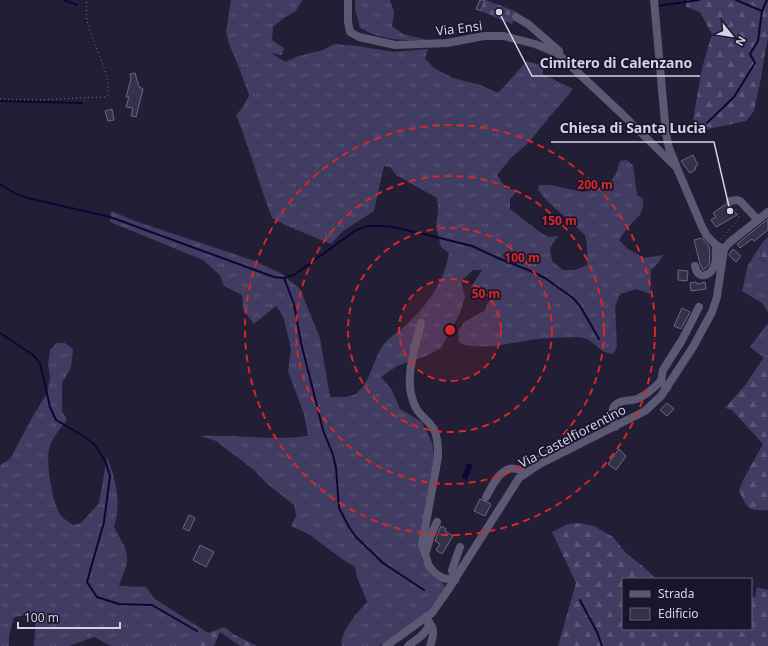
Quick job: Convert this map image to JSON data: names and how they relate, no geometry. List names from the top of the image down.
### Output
{
  "streets": {
    "street": ["Via Ensi", "Via Castelfiorentino"]
  },
  "crossings": [
    ["Via Ensi", "Via Castelfiorentino"]
  ],
  "places": ["Cimitero di Calenzano", "Chiesa di Santa Lucia"],
  "legend": ["Strada", "Edificio"],
  "scale_bar": "100 m",
  "north": "bottom right",
  "rings": [
    "200 m",
    "150 m",
    "100 m",
    "50 m"
  ]
}
